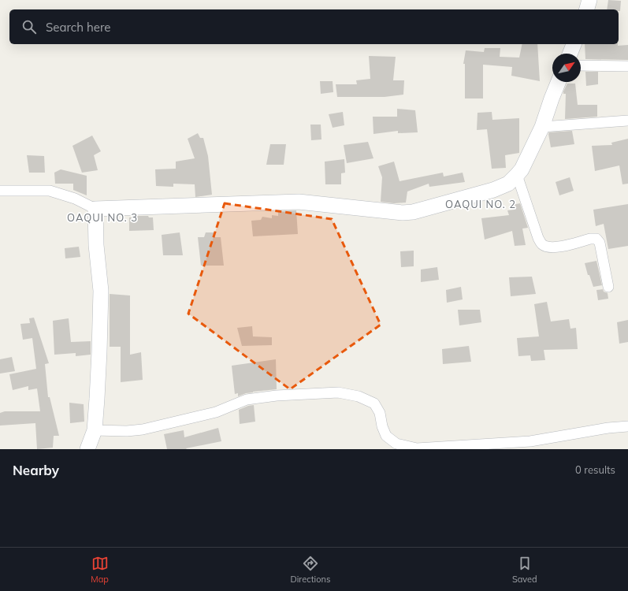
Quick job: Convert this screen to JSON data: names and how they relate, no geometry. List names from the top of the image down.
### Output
{
  "districts": ["OAQUI NO. 2", "OAQUI NO. 3"],
  "north": "top right",
  "page": {
    "search": "Search here",
    "heading": ["Nearby", "0 results"],
    "nav": ["Map", "Directions", "Saved"]
  }
}
